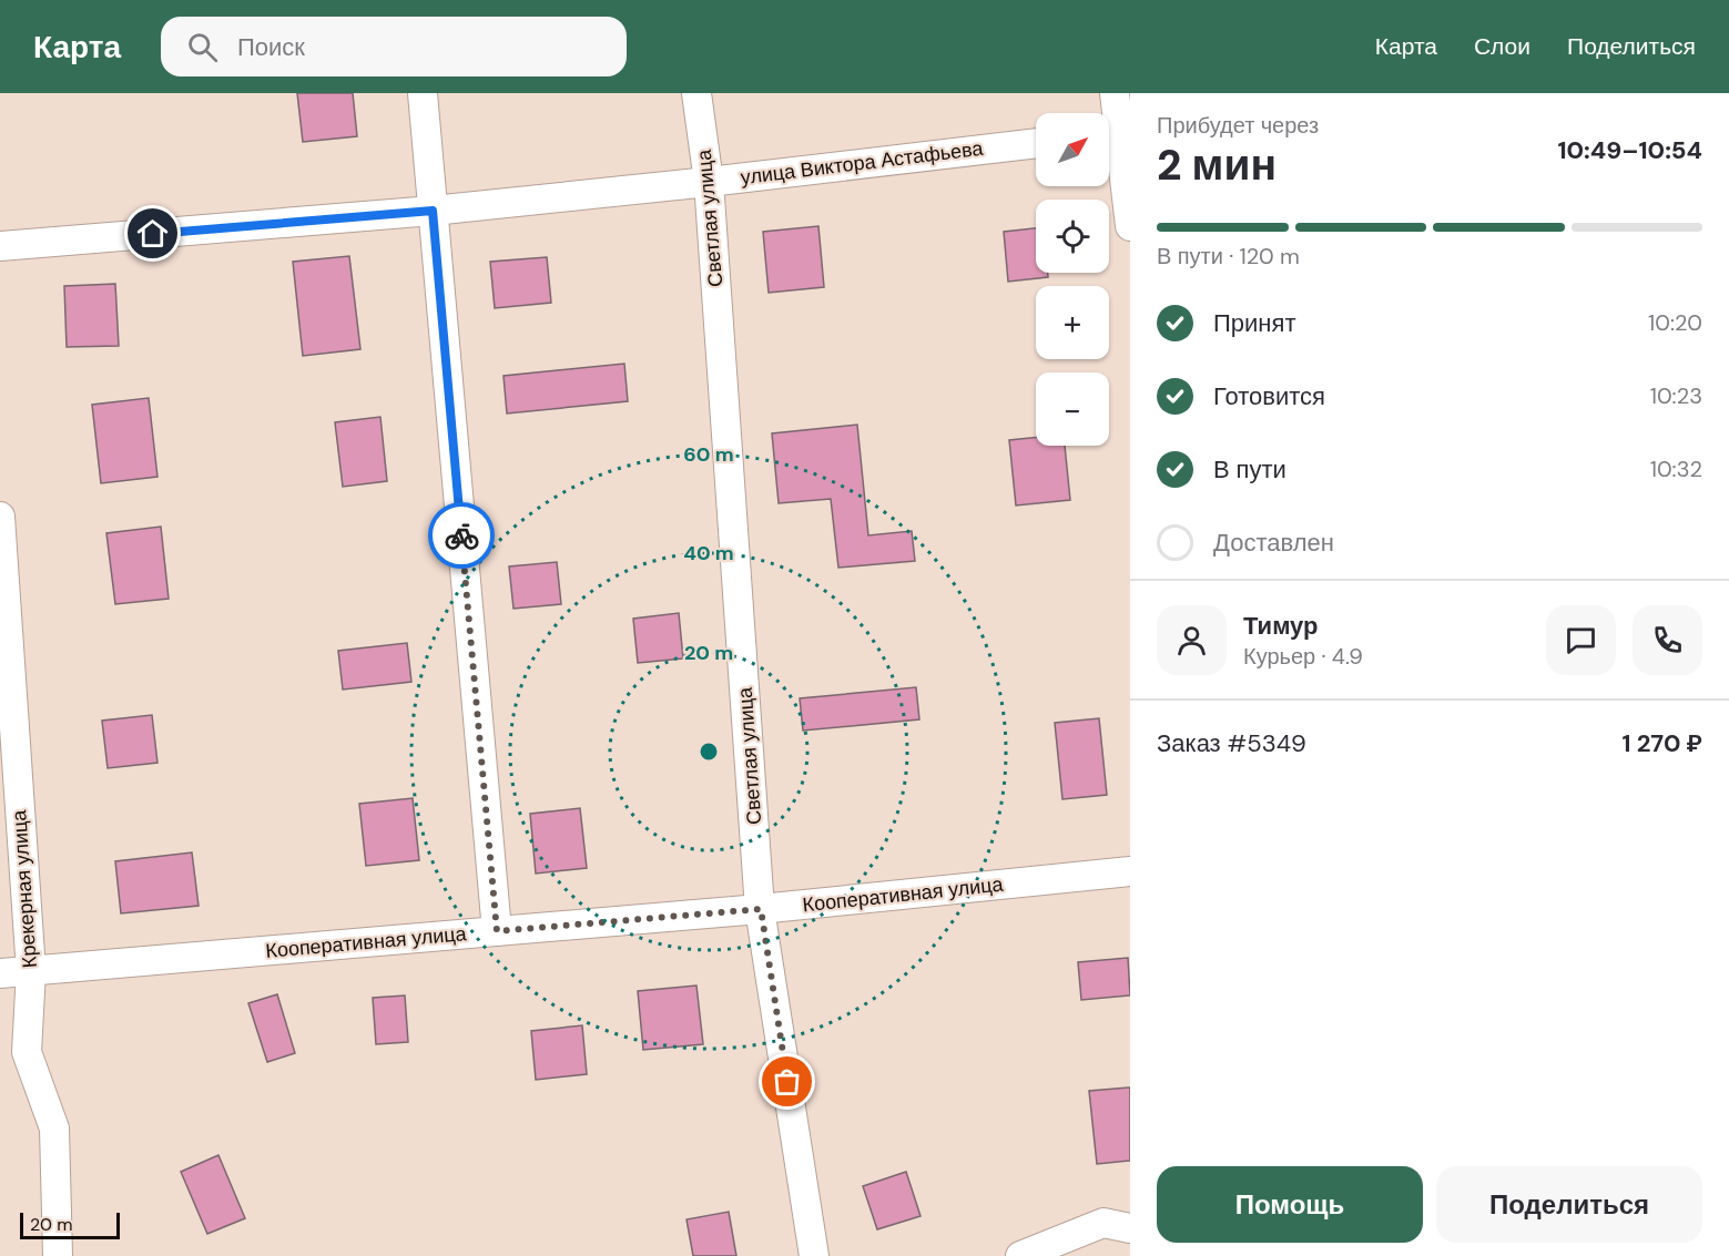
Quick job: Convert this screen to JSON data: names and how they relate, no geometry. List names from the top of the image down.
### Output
{
  "streets": {
    "street": [
      "улица Виктора Астафьева",
      "Светлая улица",
      "Крекерная улица",
      "Кооперативная улица"
    ]
  },
  "crossings": [
    ["улица Виктора Астафьева", "Светлая улица"],
    ["Светлая улица", "Кооперативная улица"],
    ["Крекерная улица", "Кооперативная улица"]
  ],
  "scale_bar": "20 m",
  "north": "top right",
  "page": {
    "header": "Карта",
    "search": "Поиск",
    "nav": ["Карта", "Слои", "Поделиться"],
    "heading": ["2 мин", "Прибудет через", "10:49–10:54"],
    "panel": [
      "Тимур",
      "Курьер · 4.9",
      "Заказ #5349",
      "1 270 ₽"
    ],
    "map_buttons": ["+", "−"],
    "bar": "В пути · 120 m",
    "list": [
      ["Принят", "10:20"],
      ["Готовится", "10:23"],
      ["В пути", "10:32"],
      "Доставлен"
    ],
    "buttons": ["Помощь", "Поделиться"],
    "scale": "20 m"
  },
  "rings": ["60 m", "40 m", "20 m"]
}
